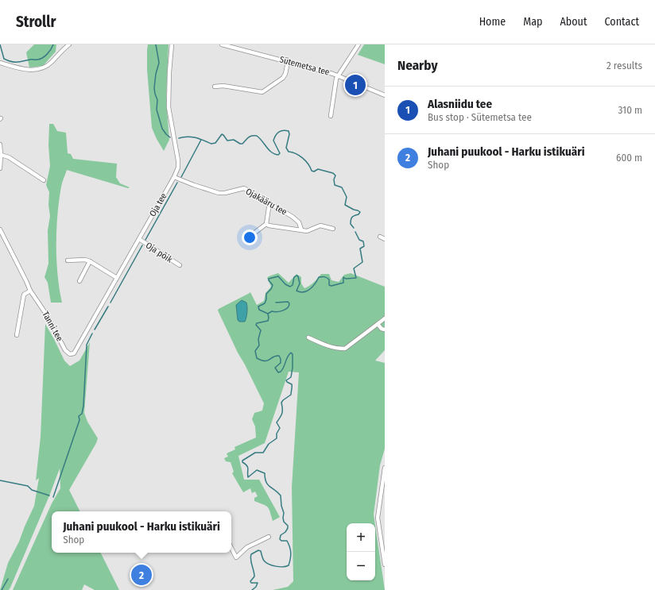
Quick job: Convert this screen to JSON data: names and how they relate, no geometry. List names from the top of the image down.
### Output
{
  "streets": {
    "street": [
      "Sütemetsa tee",
      "Ojakääru tee",
      "Oja tee",
      "Oja põik",
      "Tanni tee"
    ]
  },
  "crossings": [
    ["Ojakääru tee", "Oja tee"],
    ["Oja tee", "Oja põik"],
    ["Oja tee", "Tanni tee"]
  ],
  "page": {
    "header": "Strollr",
    "nav": [
      "Home",
      "Map",
      "About",
      "Contact"
    ],
    "heading": ["Nearby", "2 results"],
    "pins": ["1", "2"],
    "list": [
      {
        "mark": "1",
        "name": "Alasniidu tee",
        "note": "Bus stop · Sütemetsa tee",
        "value": "310 m"
      },
      {
        "mark": "2",
        "name": "Juhani puukool - Harku istikuäri",
        "note": "Shop",
        "value": "600 m"
      }
    ],
    "popup": ["Juhani puukool - Harku istikuäri", "Shop"],
    "map_buttons": ["+", "−"]
  }
}
